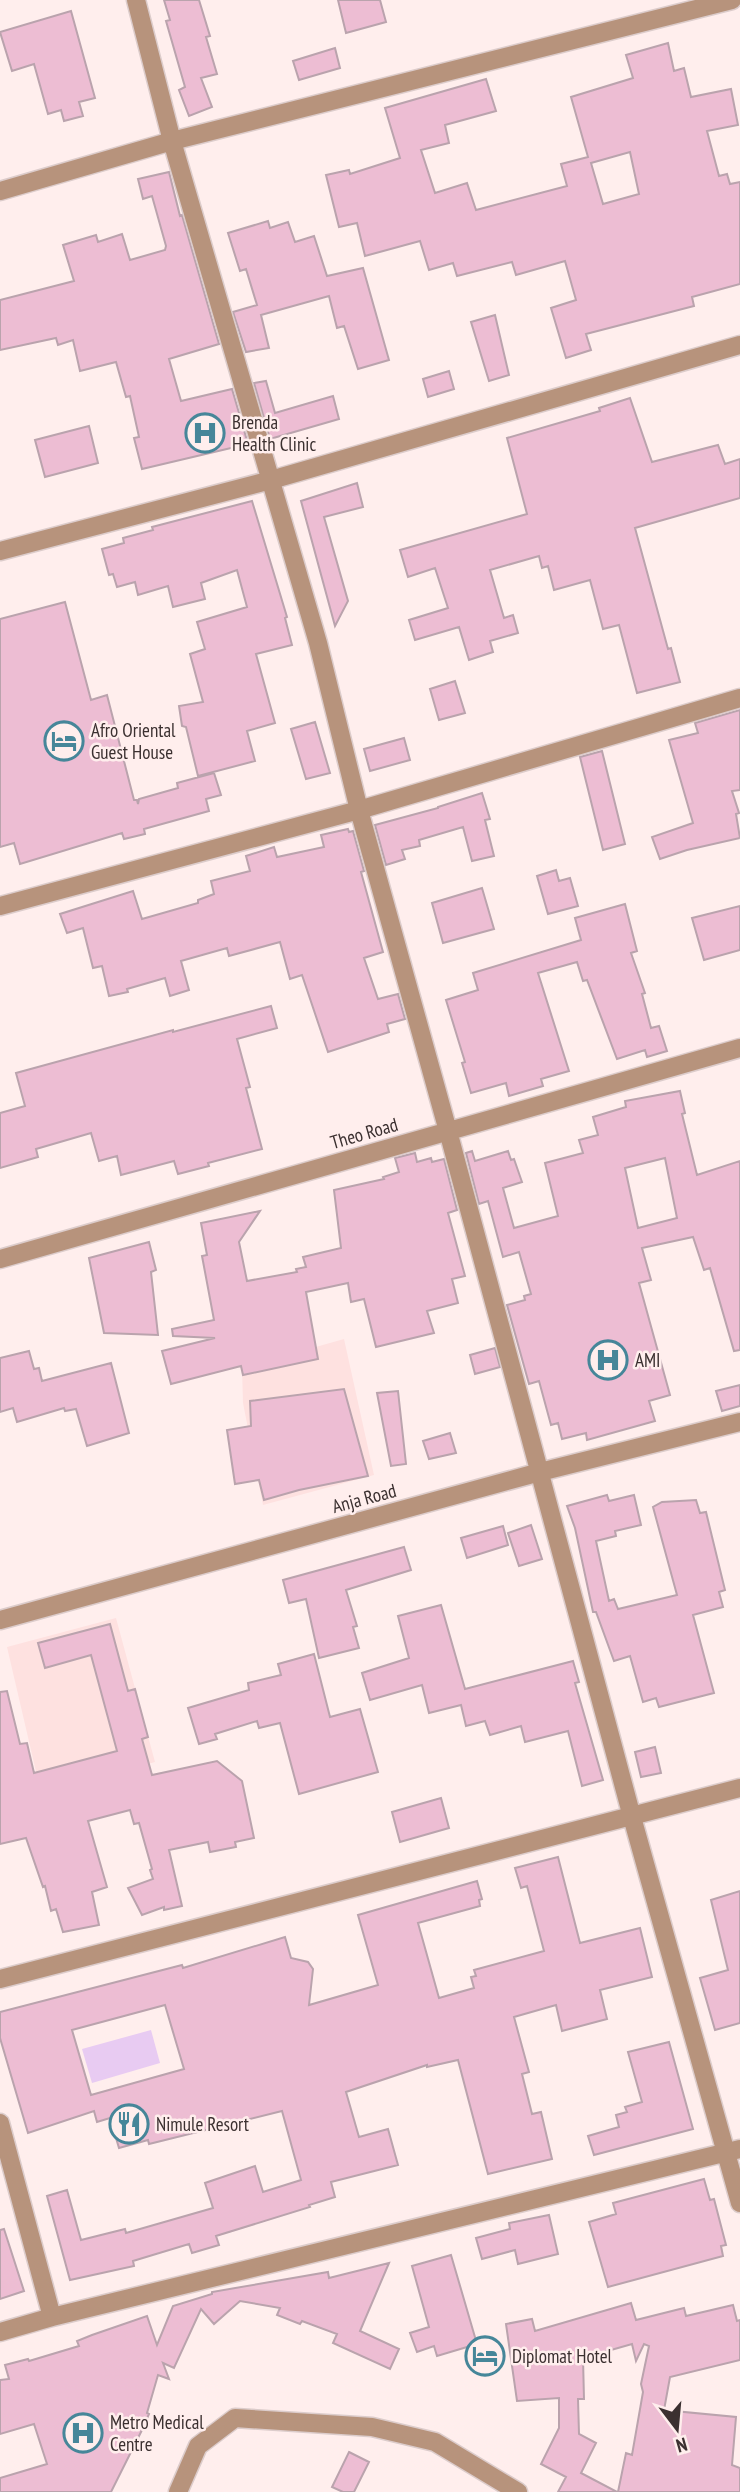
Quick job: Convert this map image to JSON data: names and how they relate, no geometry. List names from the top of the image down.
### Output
{
  "streets": {
    "street": ["Theo Road", "Anja Road"]
  },
  "places": {
    "hospital": ["Brenda Health Clinic", "AMI", "Metro Medical Centre"],
    "hotel": ["Afro Oriental Guest House", "Diplomat Hotel"],
    "restaurant": ["Nimule Resort"]
  },
  "north": "bottom"
}
